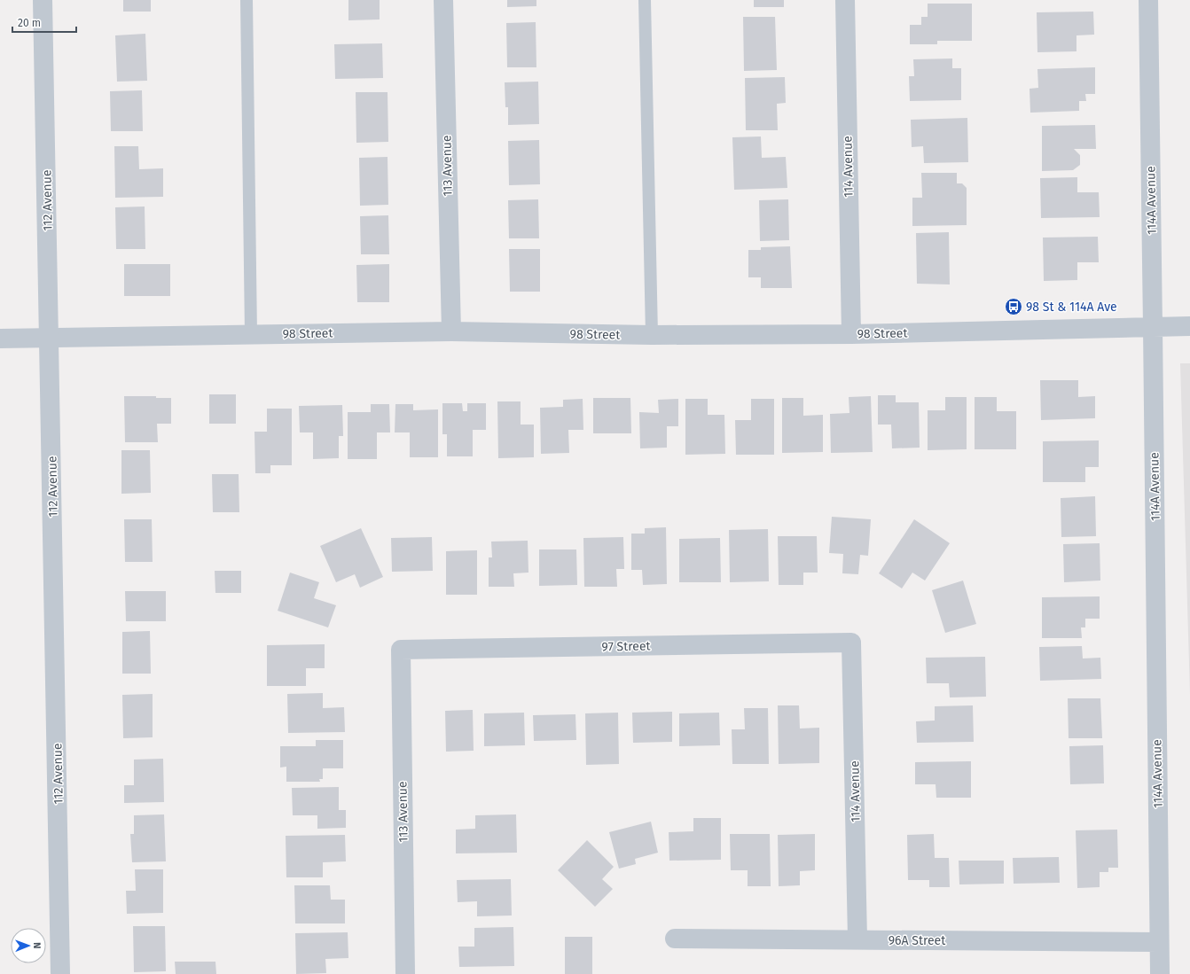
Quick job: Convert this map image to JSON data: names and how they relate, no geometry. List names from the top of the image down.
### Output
{
  "streets": {
    "street": [
      "113 Avenue",
      "114 Avenue",
      "112 Avenue",
      "114A Avenue",
      "98 Street",
      "97 Street",
      "96A Street"
    ]
  },
  "crossings": [
    ["113 Avenue", "98 Street"],
    ["113 Avenue", "97 Street"],
    ["114 Avenue", "98 Street"],
    ["114 Avenue", "97 Street"],
    ["114 Avenue", "96A Street"],
    ["112 Avenue", "98 Street"],
    ["114A Avenue", "98 Street"],
    ["114A Avenue", "96A Street"]
  ],
  "places": {
    "bus stop": ["98 St & 114A Ave"]
  },
  "scale_bar": "20 m",
  "north": "right"
}
